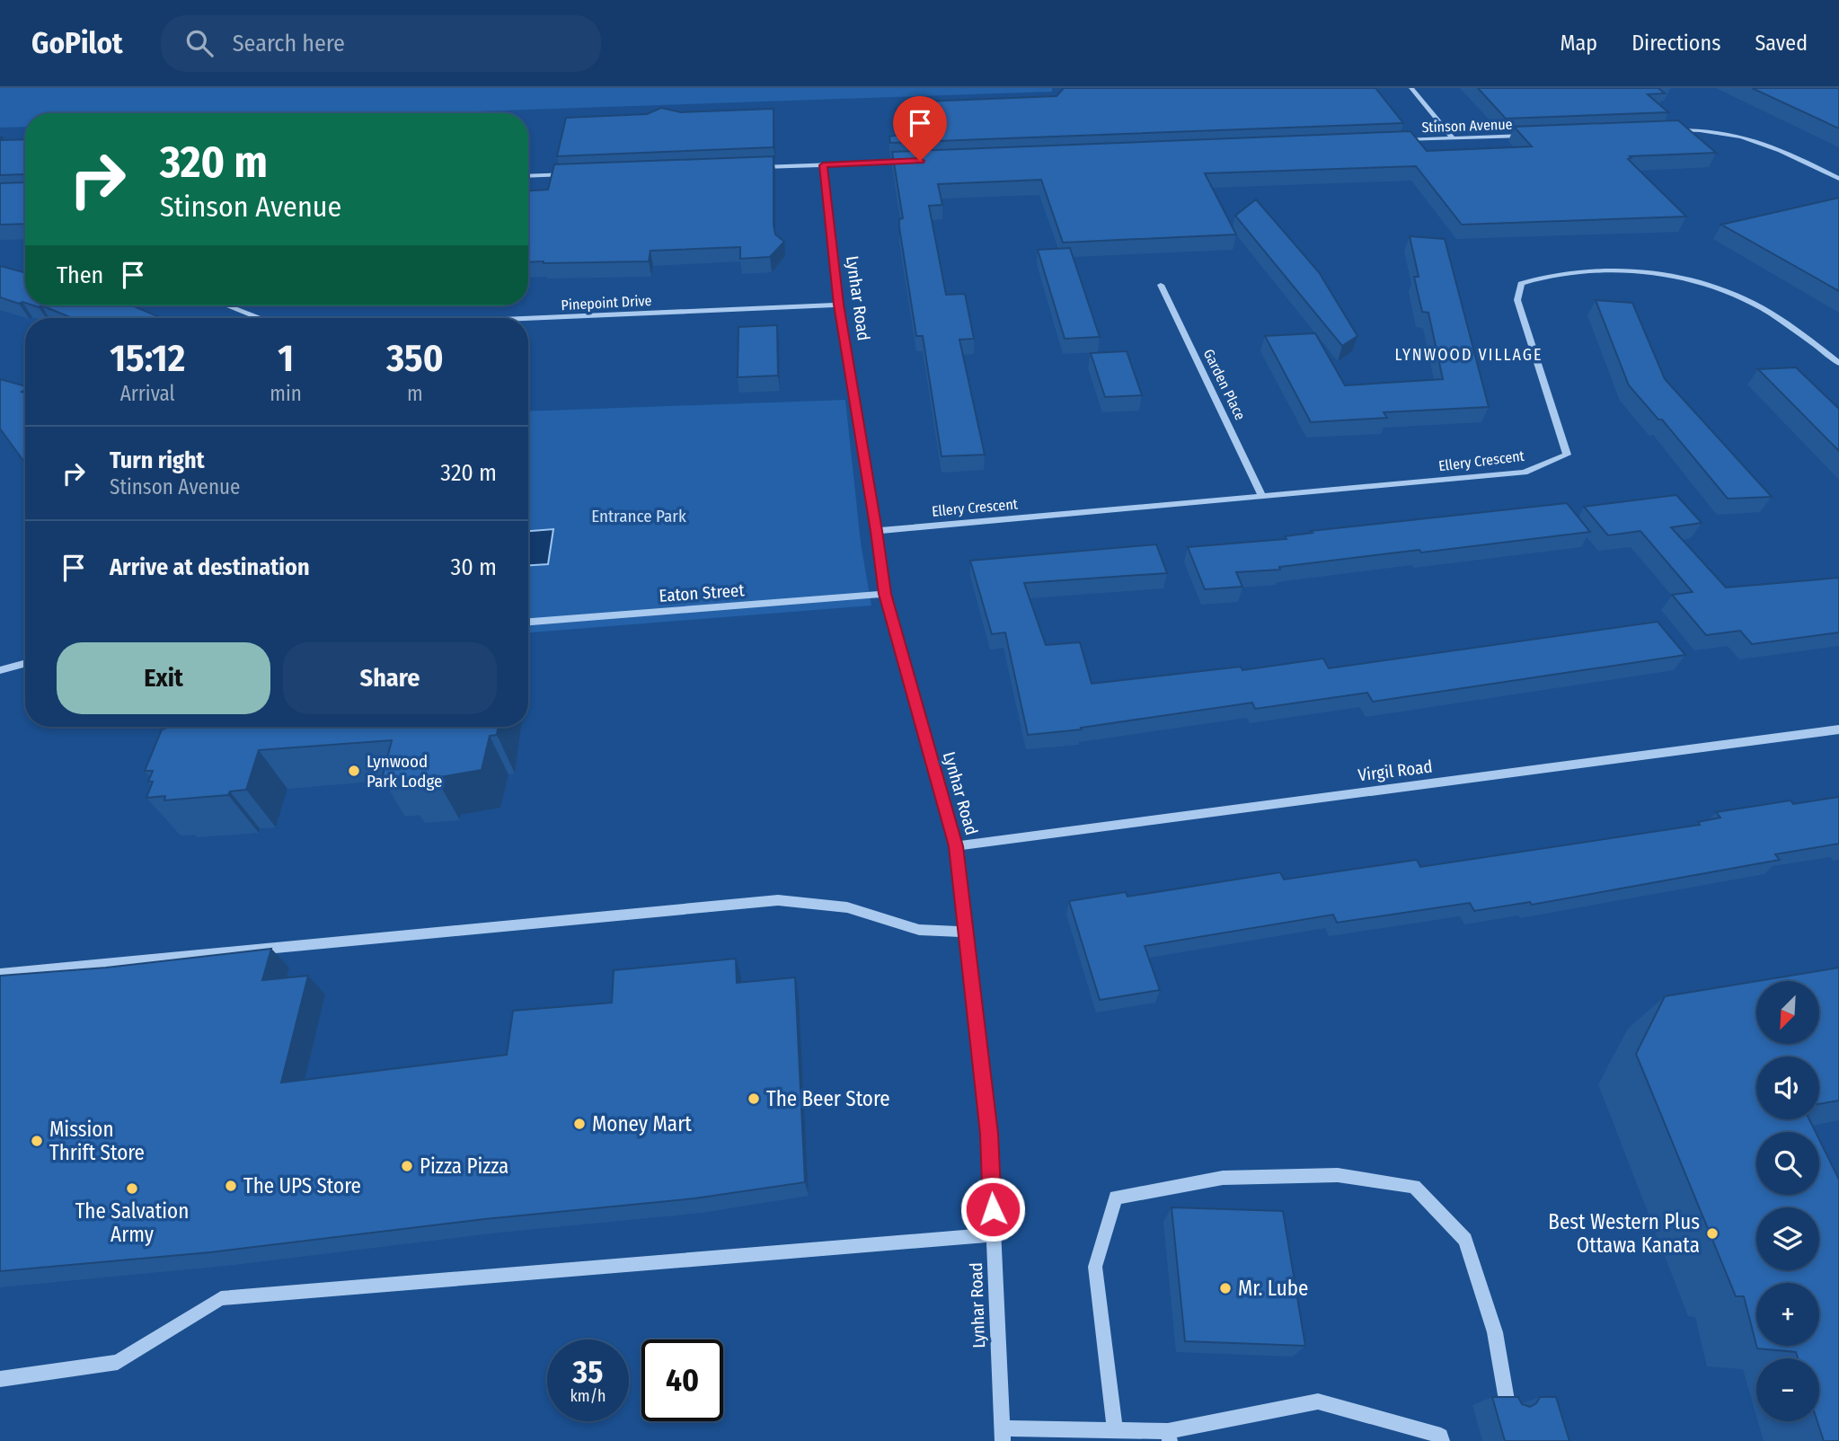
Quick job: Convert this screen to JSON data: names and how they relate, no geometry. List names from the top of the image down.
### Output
{
  "streets": {
    "street": [
      "Stinson Avenue",
      "Lynhar Road",
      "Pinepoint Drive",
      "Garden Place",
      "Ellery Crescent",
      "Eaton Street",
      "Virgil Road"
    ]
  },
  "crossings": [
    ["Lynhar Road", "Pinepoint Drive"],
    ["Lynhar Road", "Ellery Crescent"],
    ["Lynhar Road", "Eaton Street"],
    ["Lynhar Road", "Virgil Road"],
    ["Garden Place", "Ellery Crescent"]
  ],
  "districts": ["LYNWOOD VILLAGE"],
  "parks": ["Entrance Park"],
  "places": [
    "Lynwood Park Lodge",
    "The Beer Store",
    "Money Mart",
    "Mission Thrift Store",
    "Pizza Pizza",
    "The UPS Store",
    "The Salvation Army",
    "Best Western Plus Ottawa Kanata",
    "Mr. Lube"
  ],
  "north": "bottom left",
  "page": {
    "header": "GoPilot",
    "search": "Search here",
    "nav": ["Map", "Directions", "Saved"],
    "turn": ["320 m", "Stinson Avenue"],
    "then": "Then",
    "eta": [
      "15:12",
      "Arrival",
      "1",
      "min",
      "350",
      "m"
    ],
    "list": [
      {
        "name": "Turn right",
        "note": "Stinson Avenue",
        "value": "320 m"
      },
      {
        "name": "Arrive at destination",
        "value": "30 m"
      }
    ],
    "buttons": ["Exit", "Share"],
    "map_buttons": ["+", "−"],
    "speed": "35 km/h",
    "limit": "40"
  }
}
